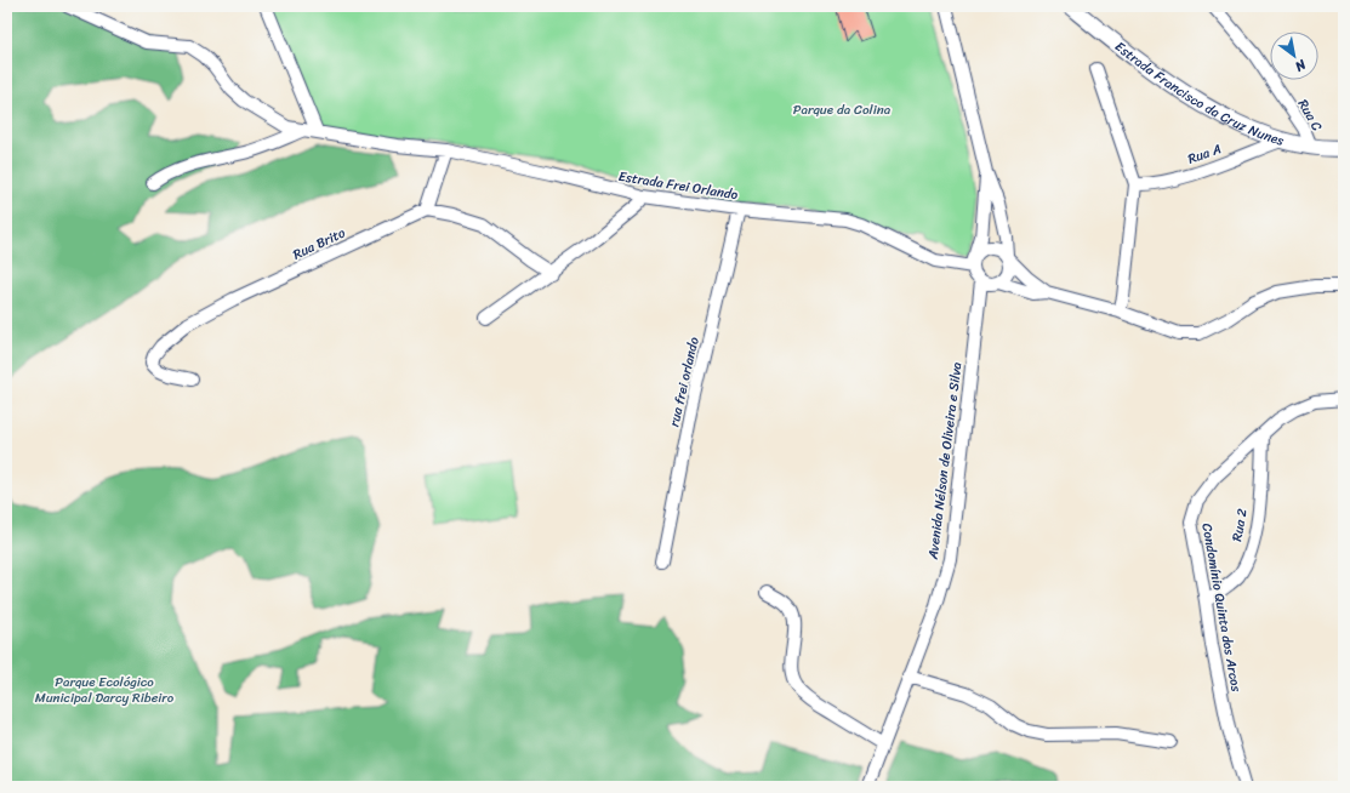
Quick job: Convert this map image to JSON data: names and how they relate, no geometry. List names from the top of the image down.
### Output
{
  "streets": {
    "main road": ["Estrada Francisco da Cruz Nunes"],
    "street": [
      "Rua C",
      "Rua A",
      "Estrada Frei Orlando",
      "Rua Brito",
      "rua frei orlando",
      "Avenida Nélson de Oliveira e Silva",
      "Rua 2",
      "Condomínio Quinta dos Arcos"
    ]
  },
  "crossings": [
    ["Estrada Francisco da Cruz Nunes", "Rua C"],
    ["Estrada Francisco da Cruz Nunes", "Rua A"],
    ["Estrada Frei Orlando", "rua frei orlando"],
    ["Estrada Frei Orlando", "Avenida Nélson de Oliveira e Silva"],
    ["Rua 2", "Condomínio Quinta dos Arcos"]
  ],
  "parks": ["Parque da Colina", "Parque Ecológico Municipal Darcy Ribeiro"],
  "north": "bottom right"
}
